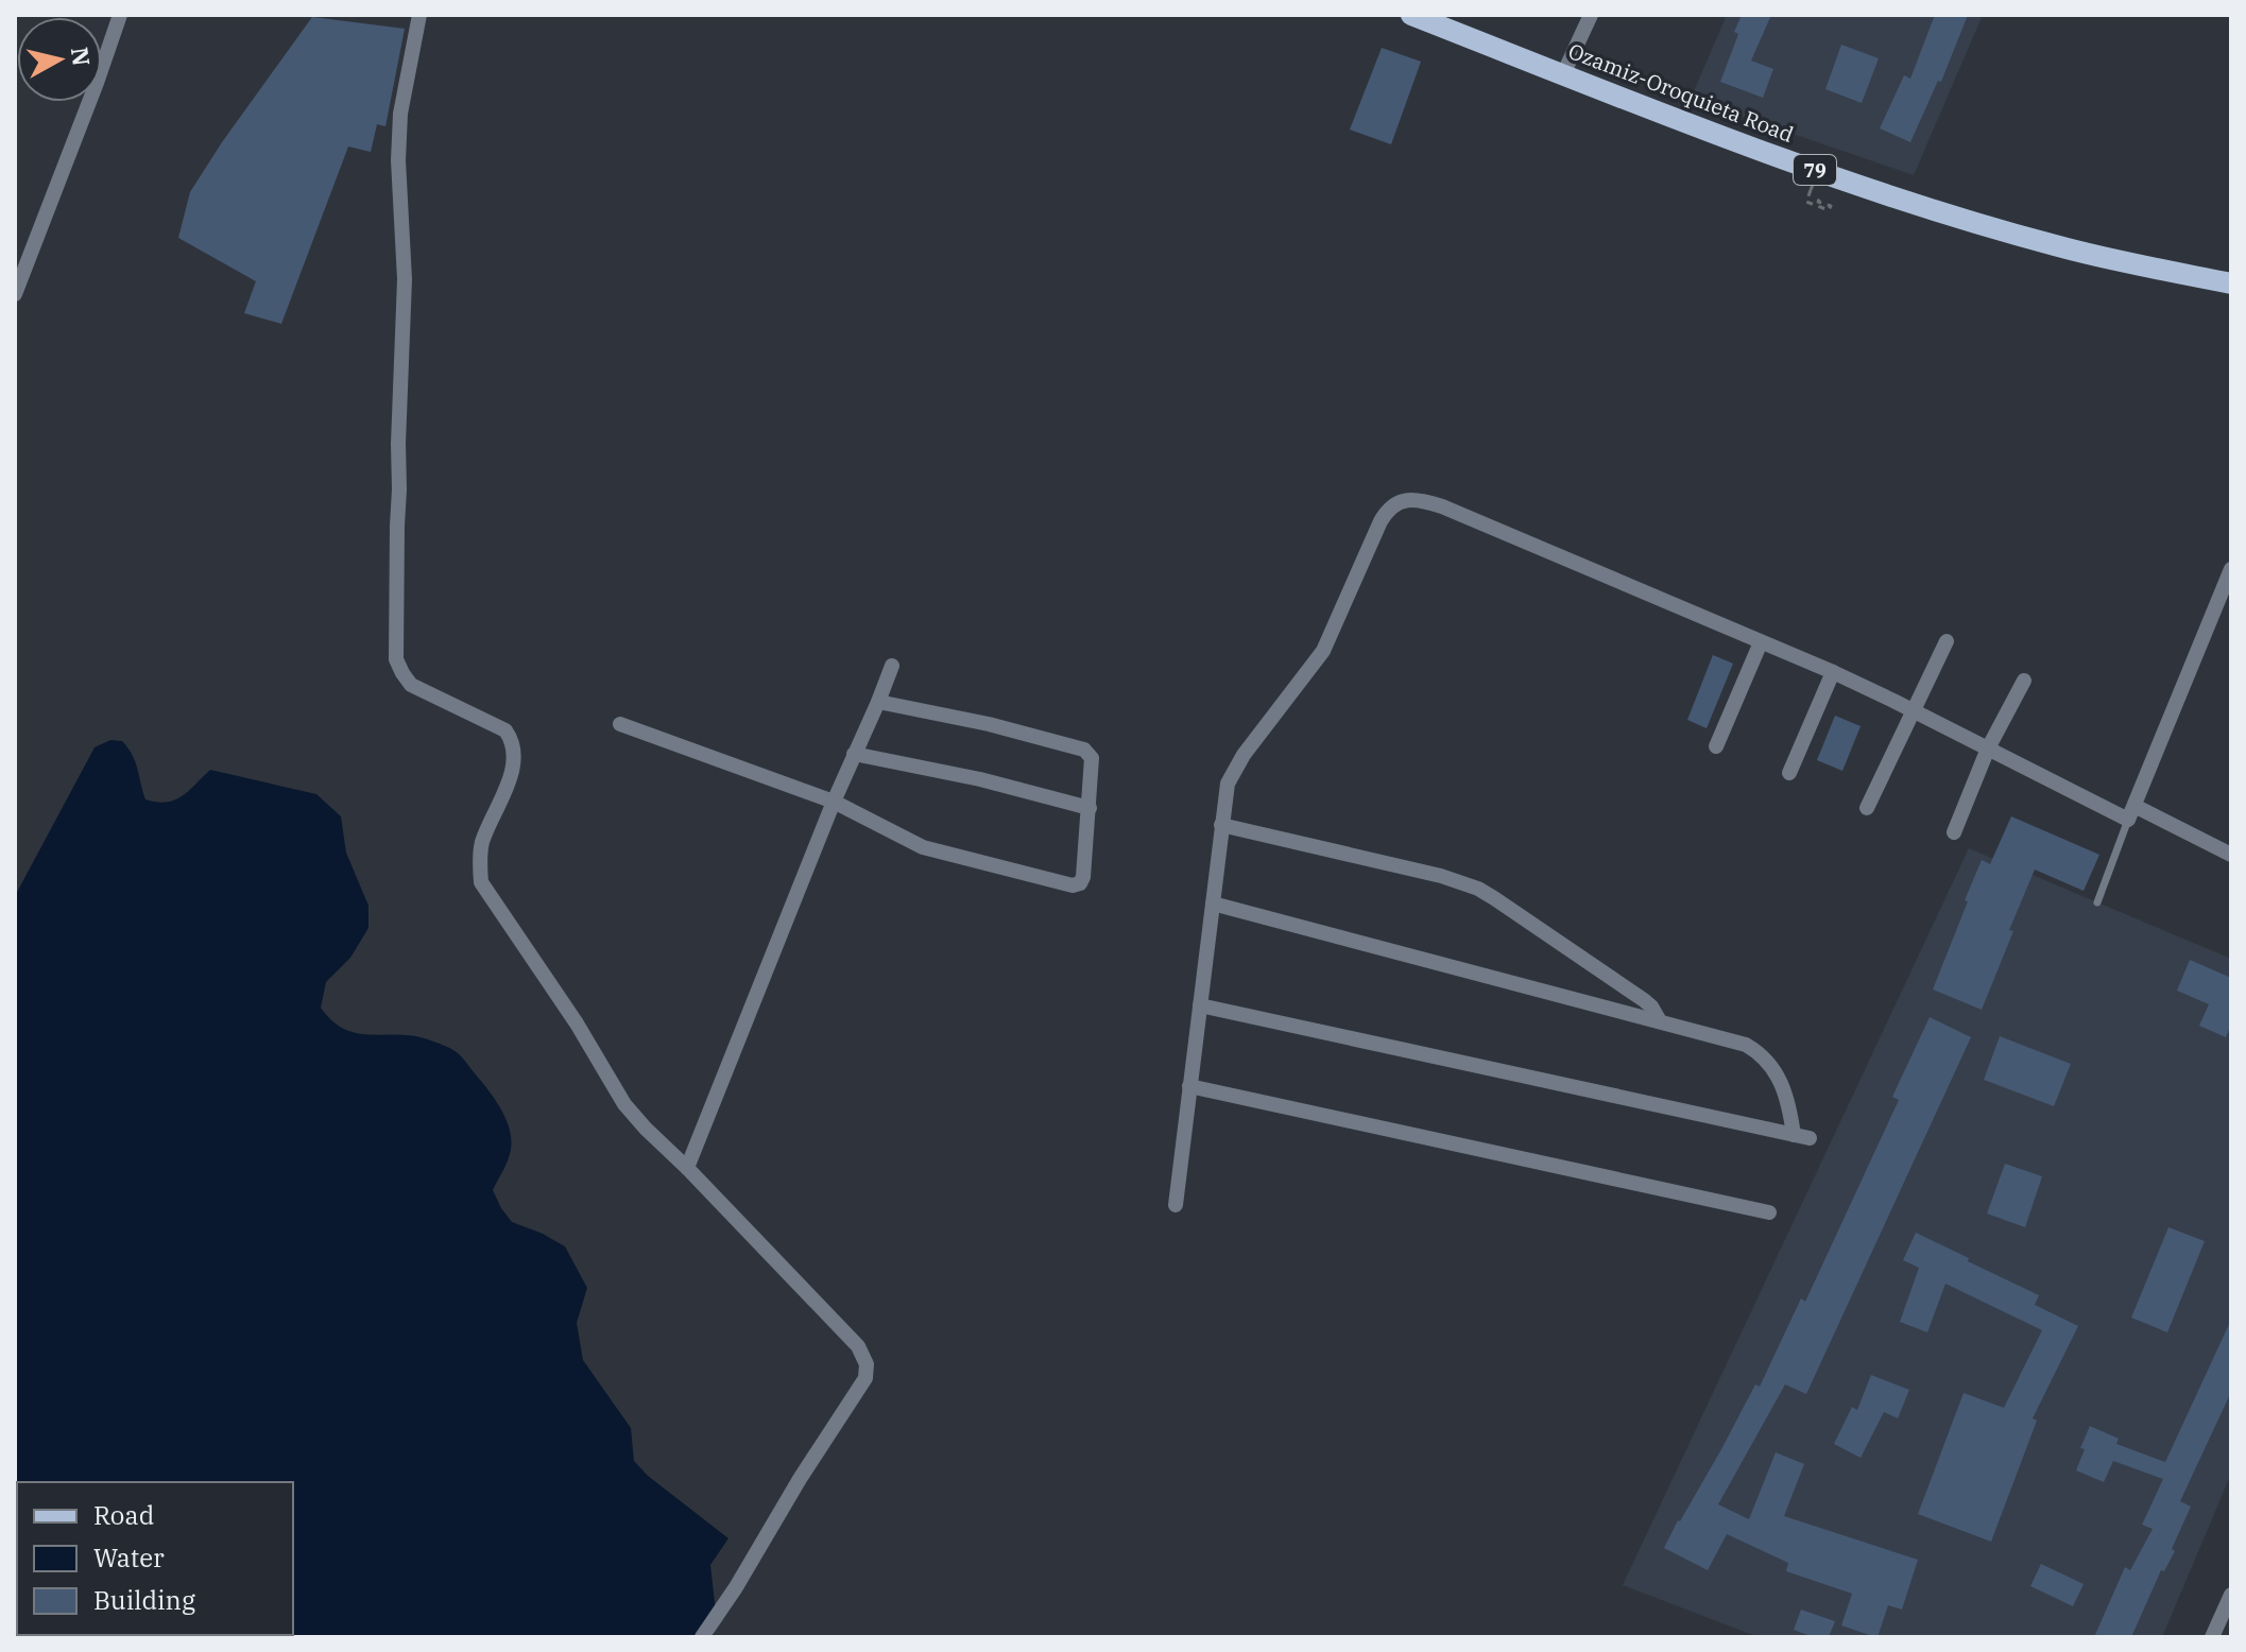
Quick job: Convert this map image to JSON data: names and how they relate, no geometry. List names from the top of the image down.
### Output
{
  "streets": {
    "main road": ["Ozamiz-Oroquieta Road", "79"]
  },
  "legend": ["Road", "Water", "Building"],
  "north": "right"
}
